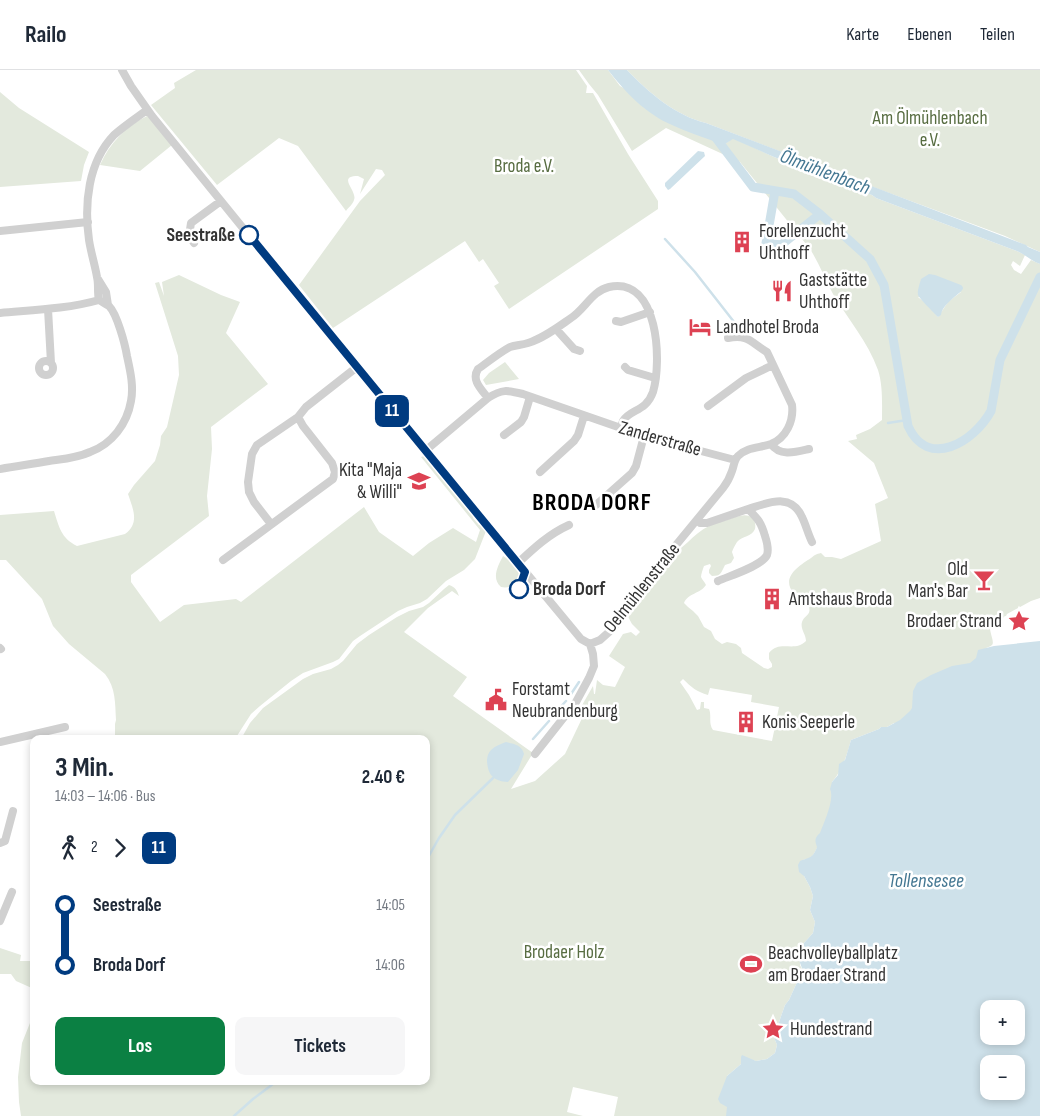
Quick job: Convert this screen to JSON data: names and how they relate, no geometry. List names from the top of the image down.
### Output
{
  "streets": {
    "street": ["Zanderstraße", "Oelmühlenstraße"]
  },
  "crossings": [
    ["Zanderstraße", "Oelmühlenstraße"]
  ],
  "districts": ["BRODA DORF"],
  "water": ["Ölmühlenbach", "Tollensesee"],
  "parks": ["Am Ölmühlenbach e.V.", "Broda e.V.", "Brodaer Holz"],
  "places": {
    "other": ["Seestraße", "Broda Dorf"],
    "building": ["Forellenzucht Uhthoff", "Amtshaus Broda", "Konis Seeperle"],
    "restaurant": ["Gaststätte Uhthoff"],
    "hotel": ["Landhotel Broda"],
    "school or university": ["Kita \"Maja & Willi\""],
    "bar": ["Old Man's Bar"],
    "place": ["Brodaer Strand", "Hundestrand"],
    "public building": ["Forstamt Neubrandenburg"],
    "sports": ["Beachvolleyballplatz am Brodaer Strand"]
  },
  "lines": ["bus line 11"],
  "page": {
    "header": "Railo",
    "nav": ["Karte", "Ebenen", "Teilen"],
    "on_map": "11",
    "heading": ["3 Min.", "14:03 – 14:06 · Bus", "2.40 €"],
    "legs": ["2", "11"],
    "list": [
      {
        "name": "Seestraße",
        "value": "14:05"
      },
      {
        "name": "Broda Dorf",
        "value": "14:06"
      }
    ],
    "map_buttons": ["+", "−"],
    "buttons": ["Los", "Tickets"]
  }
}
